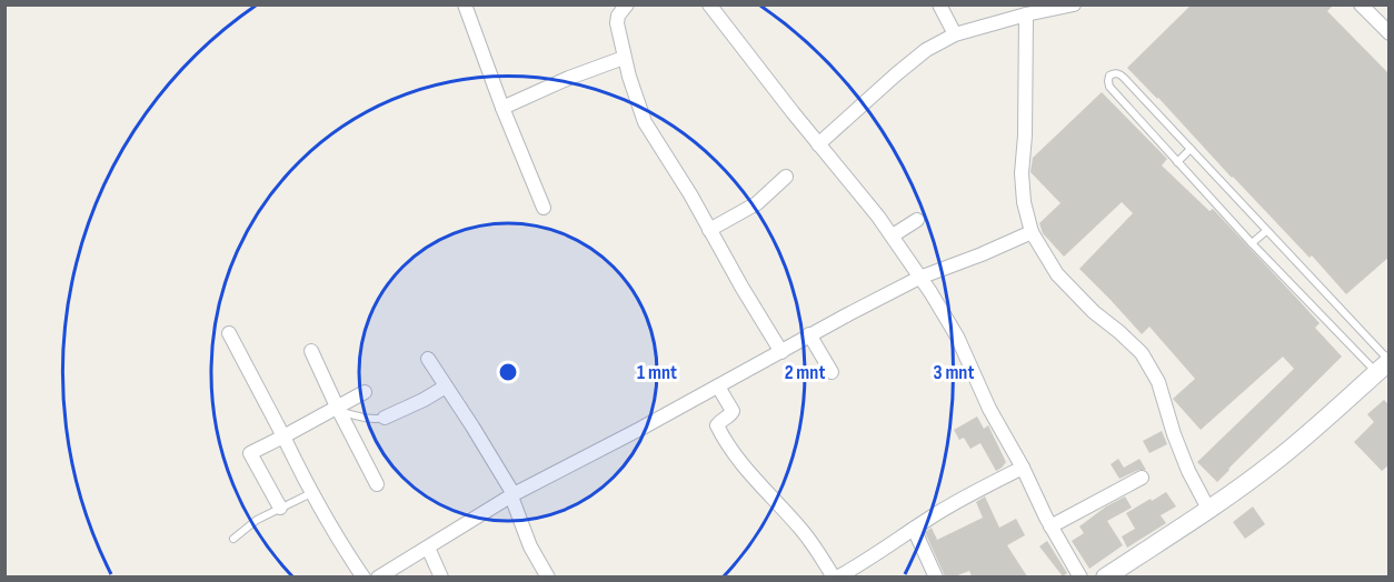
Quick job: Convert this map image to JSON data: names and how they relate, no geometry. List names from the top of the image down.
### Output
{
  "rings": ["1 mnt", "2 mnt", "3 mnt"]
}
